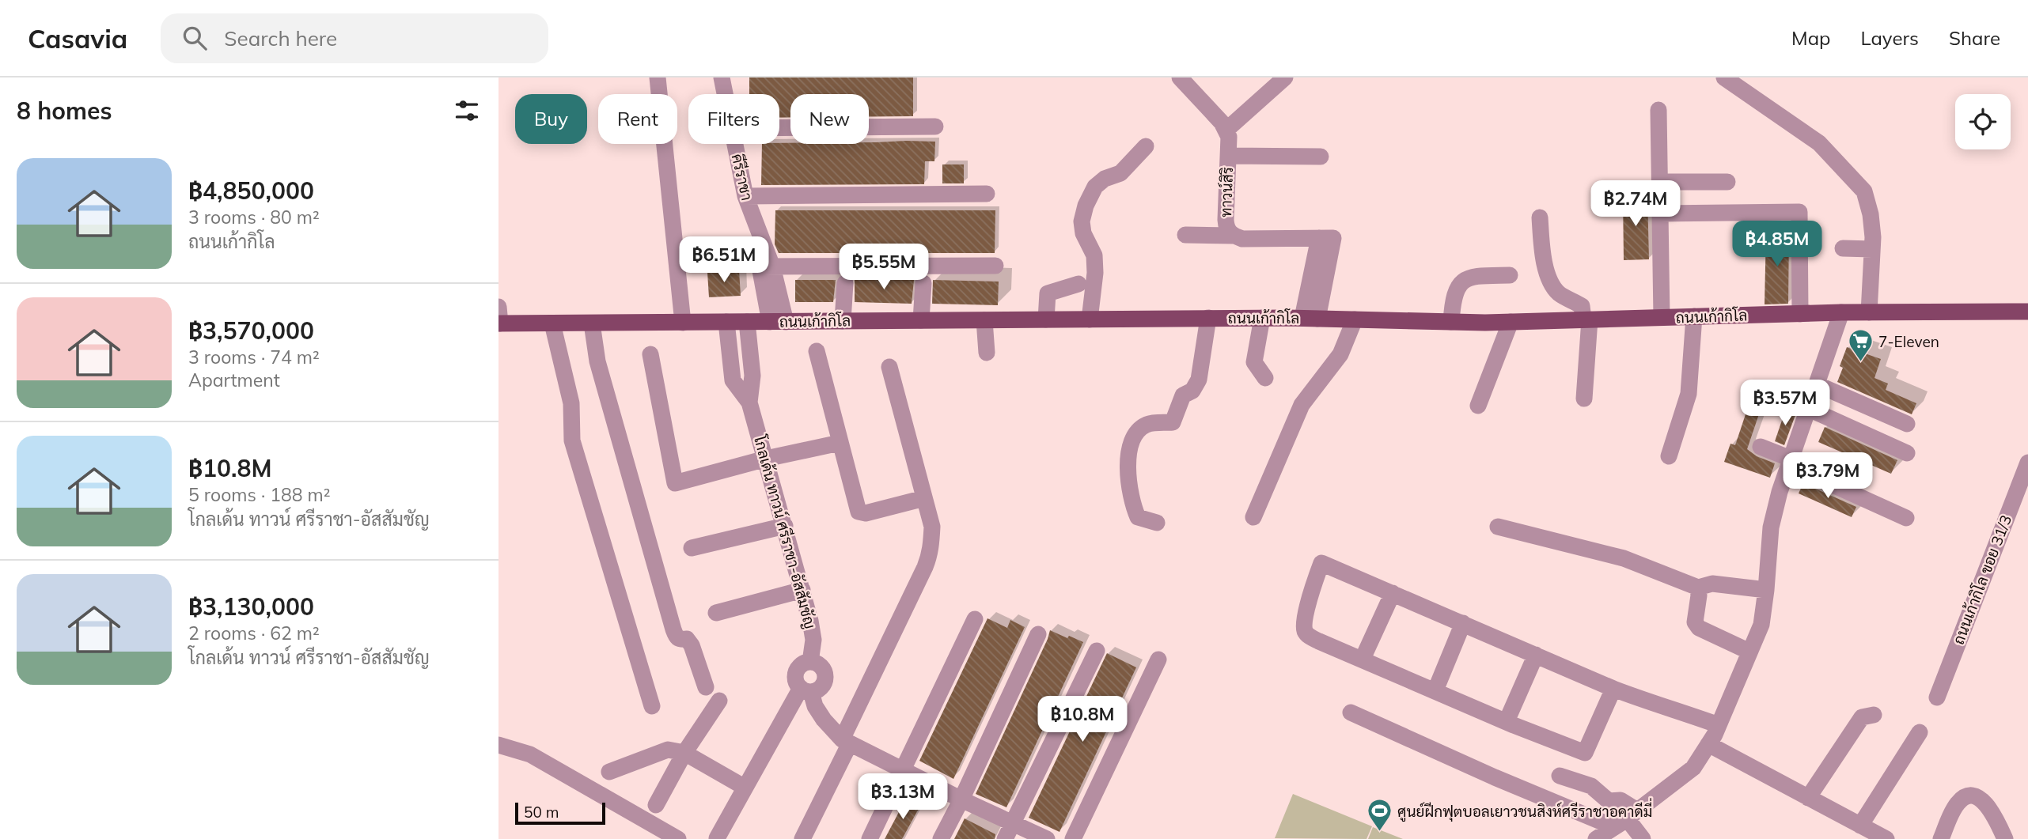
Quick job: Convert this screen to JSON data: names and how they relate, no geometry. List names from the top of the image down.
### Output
{
  "streets": {
    "main road": ["ถนนเก้ากิโล"],
    "street": [
      "คีรีราชา",
      "ทาวน์สิริ",
      "โกลเด้น ทาวน์ ศรีราชา-อัสสัมชัญ",
      "ถนนเก้ากิโล ขอย 31/3"
    ]
  },
  "crossings": [
    ["คีรีราชา", "ถนนเก้ากิโล"],
    ["ทาวน์สิริ", "ถนนเก้ากิโล"],
    ["ถนนเก้ากิโล", "โกลเด้น ทาวน์ ศรีราชา-อัสสัมชัญ"]
  ],
  "places": {
    "supermarket": ["7-Eleven"],
    "sports": ["ศูนย์ฝีกฟุตบอลเยาวชนสิงห์ศรีราชาอคาดีมี่"]
  },
  "scale_bar": "50 m",
  "page": {
    "header": "Casavia",
    "search": "Search here",
    "nav": ["Map", "Layers", "Share"],
    "heading": "8 homes",
    "chip": [
      "Buy",
      "Rent",
      "Filters",
      "New"
    ],
    "list": [
      {
        "name": "฿4,850,000",
        "note": "3 rooms · 80 m² · ถนนเก้ากิโล"
      },
      {
        "name": "฿3,570,000",
        "note": "3 rooms · 74 m² · Apartment"
      },
      {
        "name": "฿10.8M",
        "note": "5 rooms · 188 m² · โกลเด้น ทาวน์ ศรีราชา-อัสสัมชัญ"
      },
      {
        "name": "฿3,130,000",
        "note": "2 rooms · 62 m² · โกลเด้น ทาวน์ ศรีราชา-อัสสัมชัญ"
      }
    ],
    "price": [
      "฿2.74M",
      "฿4.85M",
      "฿6.51M",
      "฿5.55M",
      "฿3.57M",
      "฿3.79M",
      "฿10.8M",
      "฿3.13M"
    ],
    "scale": "50 m"
  }
}
